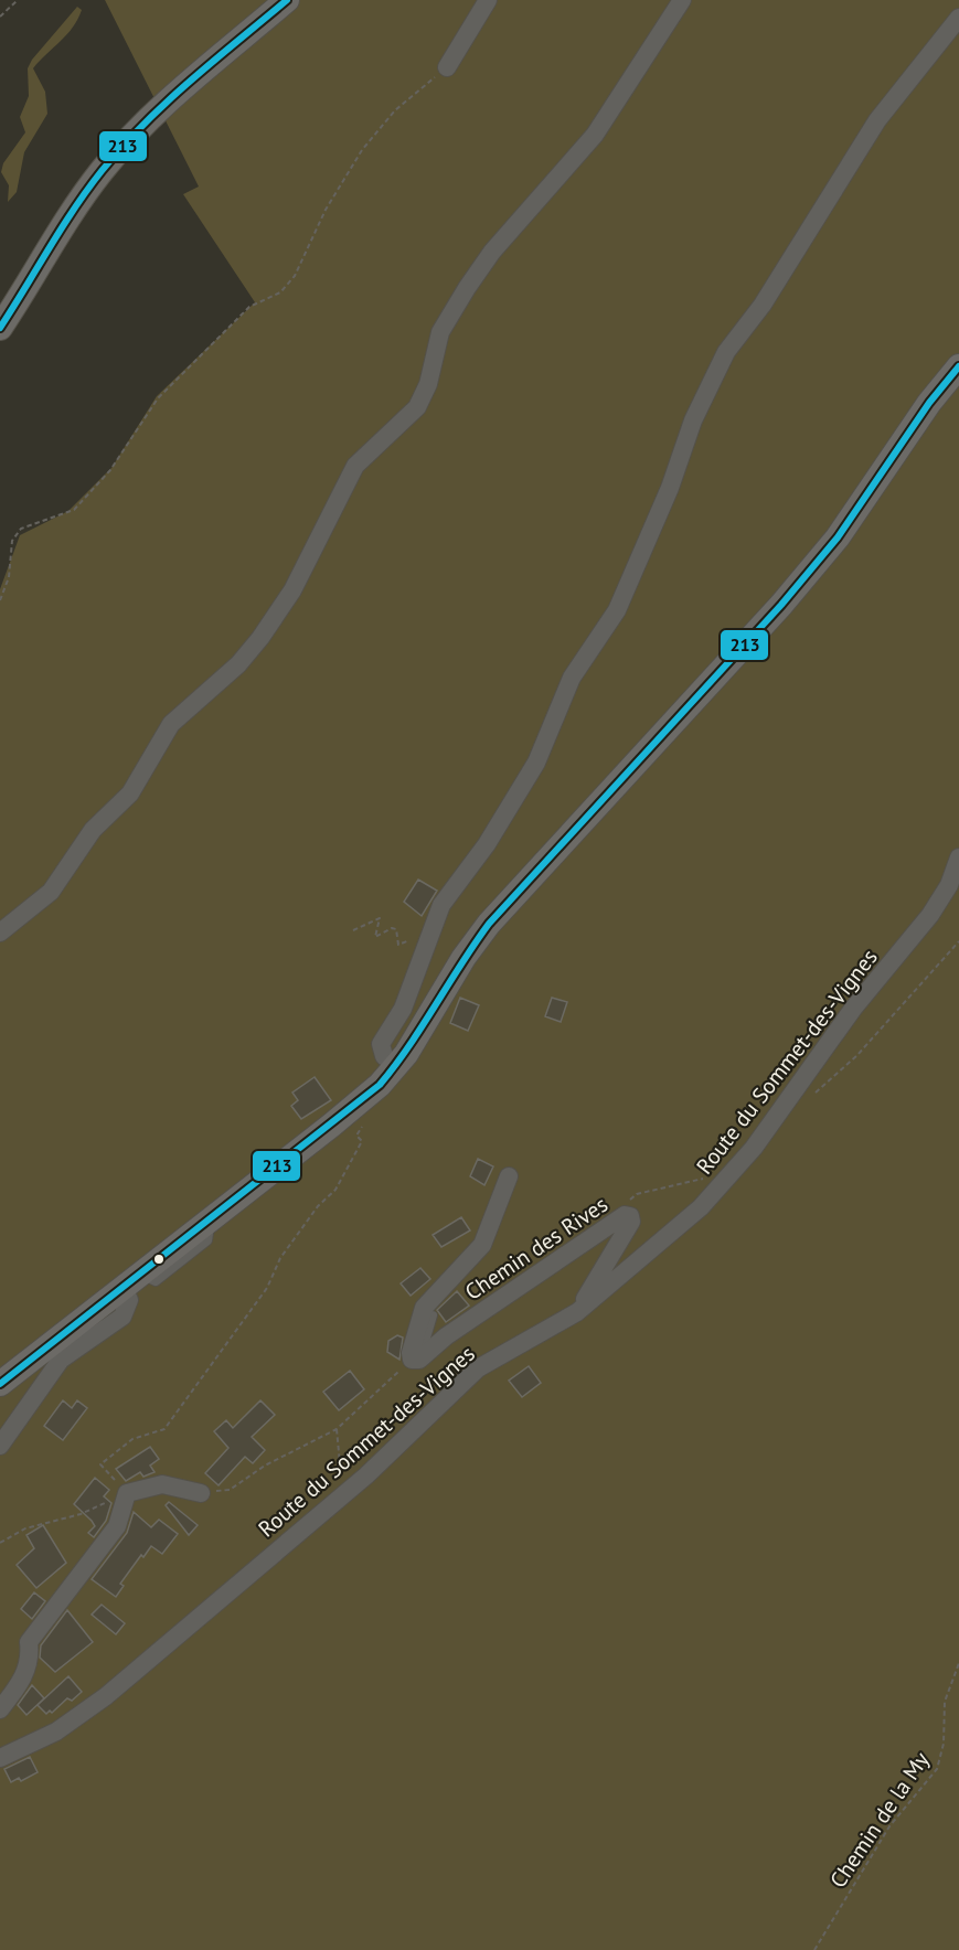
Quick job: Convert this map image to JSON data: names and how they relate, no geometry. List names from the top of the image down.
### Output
{
  "streets": {
    "street": ["Route du Sommet-des-Vignes", "Chemin des Rives"],
    "path": ["Chemin de la My"]
  },
  "crossings": [
    ["Route du Sommet-des-Vignes", "Chemin des Rives"]
  ],
  "lines": ["transit line 213"]
}
